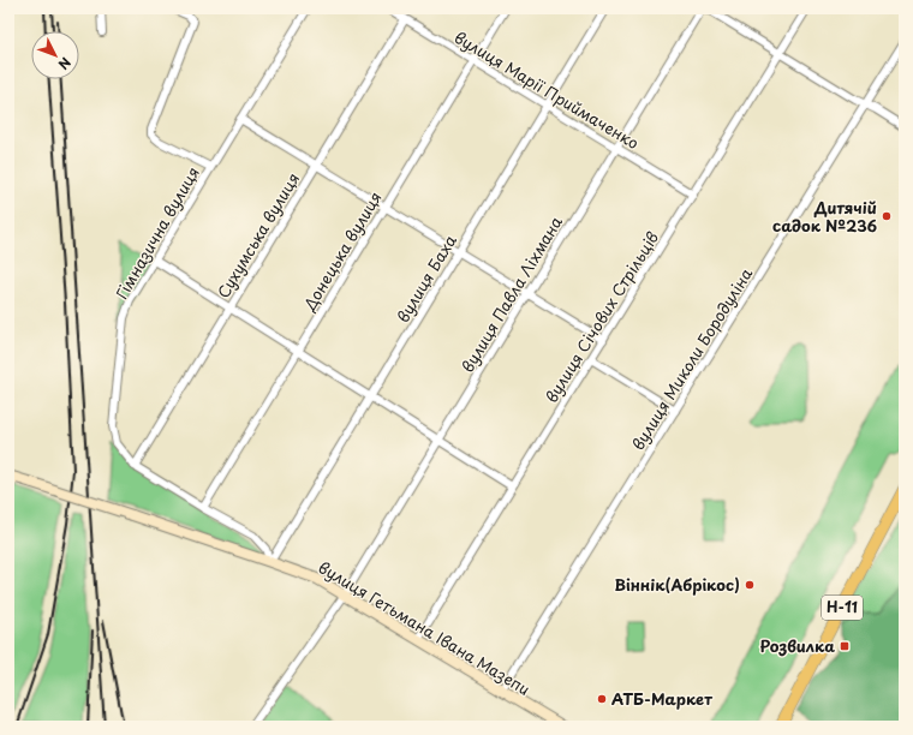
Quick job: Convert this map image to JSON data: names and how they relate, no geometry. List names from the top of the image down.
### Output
{
  "streets": {
    "main road": ["Н-11", "вулиця Гетьмана Івана Мазепи"],
    "street": [
      "вулиця Марії Приймаченко",
      "Гімназична вулиця",
      "Сухумська вулиця",
      "Донецька вулиця",
      "вулиця Баха",
      "вулиця Павла Ліхмана",
      "вулиця Січових Стрільців",
      "вулиця Миколи Бородуліна"
    ]
  },
  "crossings": [
    ["вулиця Марії Приймаченко", "Сухумська вулиця"],
    ["вулиця Марії Приймаченко", "Донецька вулиця"],
    ["вулиця Марії Приймаченко", "вулиця Баха"],
    ["вулиця Марії Приймаченко", "вулиця Павла Ліхмана"],
    ["вулиця Марії Приймаченко", "вулиця Січових Стрільців"],
    ["Гімназична вулиця", "Сухумська вулиця"],
    ["Гімназична вулиця", "Донецька вулиця"],
    ["Гімназична вулиця", "вулиця Баха"],
    ["Гімназична вулиця", "вулиця Гетьмана Івана Мазепи"],
    ["вулиця Баха", "вулиця Гетьмана Івана Мазепи"],
    ["вулиця Павла Ліхмана", "вулиця Гетьмана Івана Мазепи"],
    ["вулиця Січових Стрільців", "вулиця Гетьмана Івана Мазепи"],
    ["вулиця Миколи Бородуліна", "вулиця Гетьмана Івана Мазепи"]
  ],
  "places": {
    "other": ["Дитячій садок №236", "Віннік(Абрікос)", "АТБ-Маркет"],
    "transit": ["Розвилка"]
  },
  "north": "bottom right"
}
